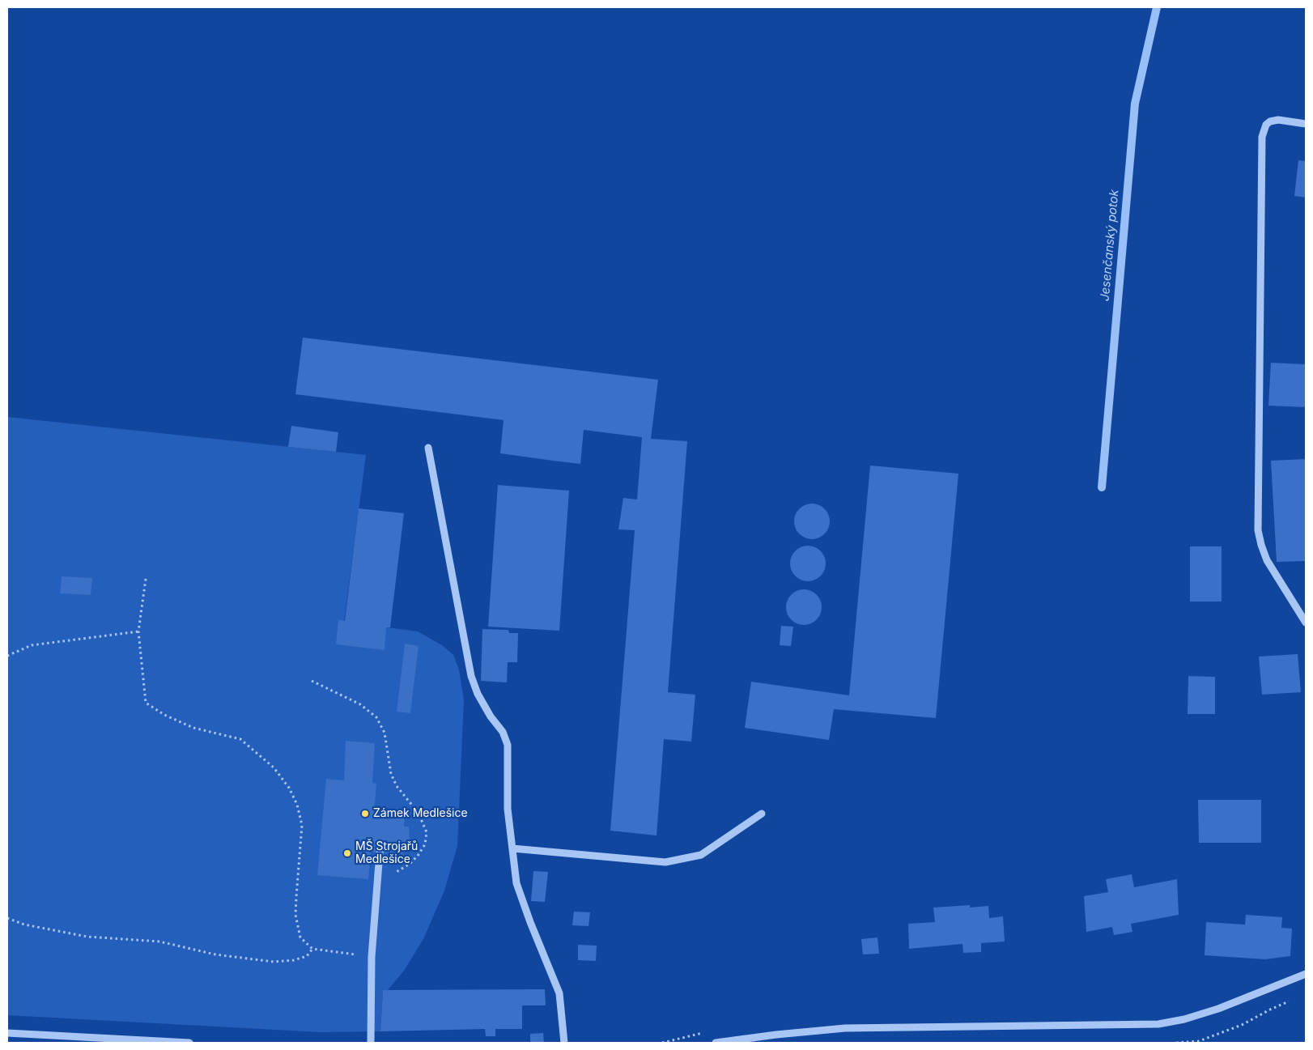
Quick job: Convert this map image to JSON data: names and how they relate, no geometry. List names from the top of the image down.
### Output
{
  "water": ["Jesenčanský potok"],
  "places": ["Zámek Medlešice", "MŠ Strojařů Medlešice"]
}
